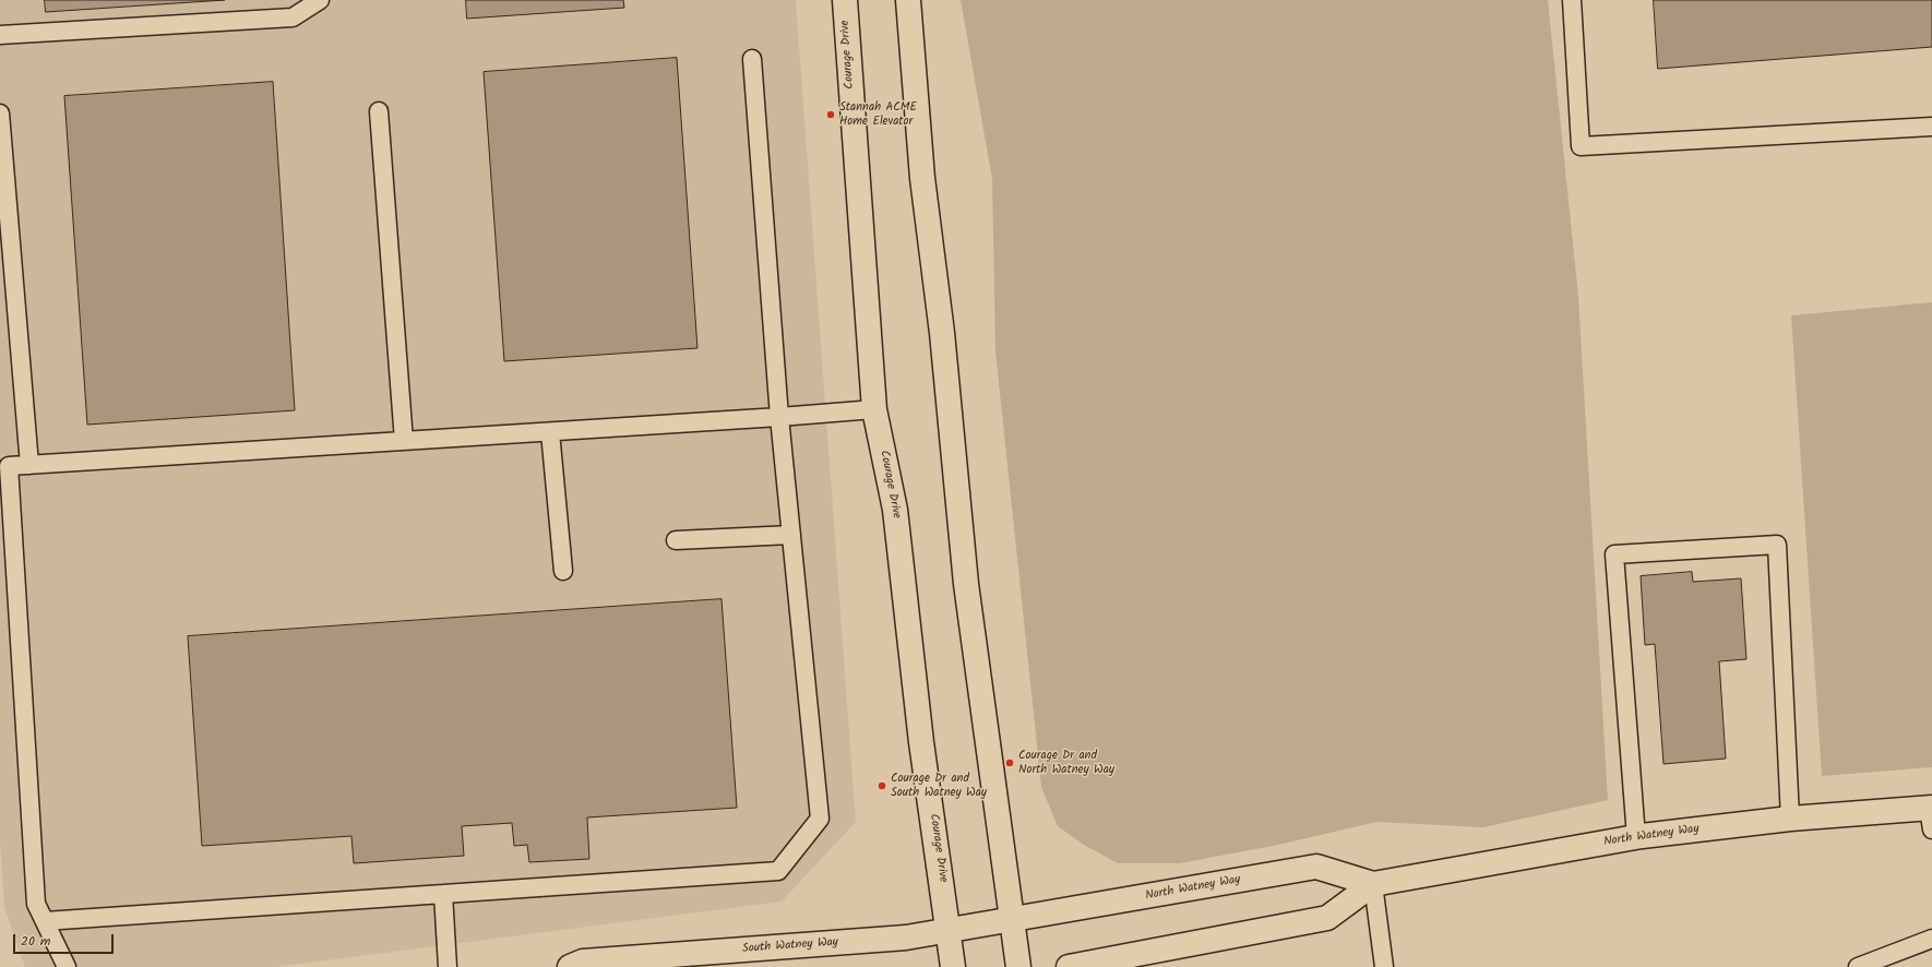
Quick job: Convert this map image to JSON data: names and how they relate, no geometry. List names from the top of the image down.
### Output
{
  "streets": {
    "street": ["Courage Drive", "North Watney Way", "South Watney Way"]
  },
  "crossings": [
    ["Courage Drive", "South Watney Way"],
    ["North Watney Way", "South Watney Way"]
  ],
  "places": ["Stannah ACME Home Elevator", "Courage Dr and North Watney Way", "Courage Dr and South Watney Way"],
  "scale_bar": "20 m"
}
